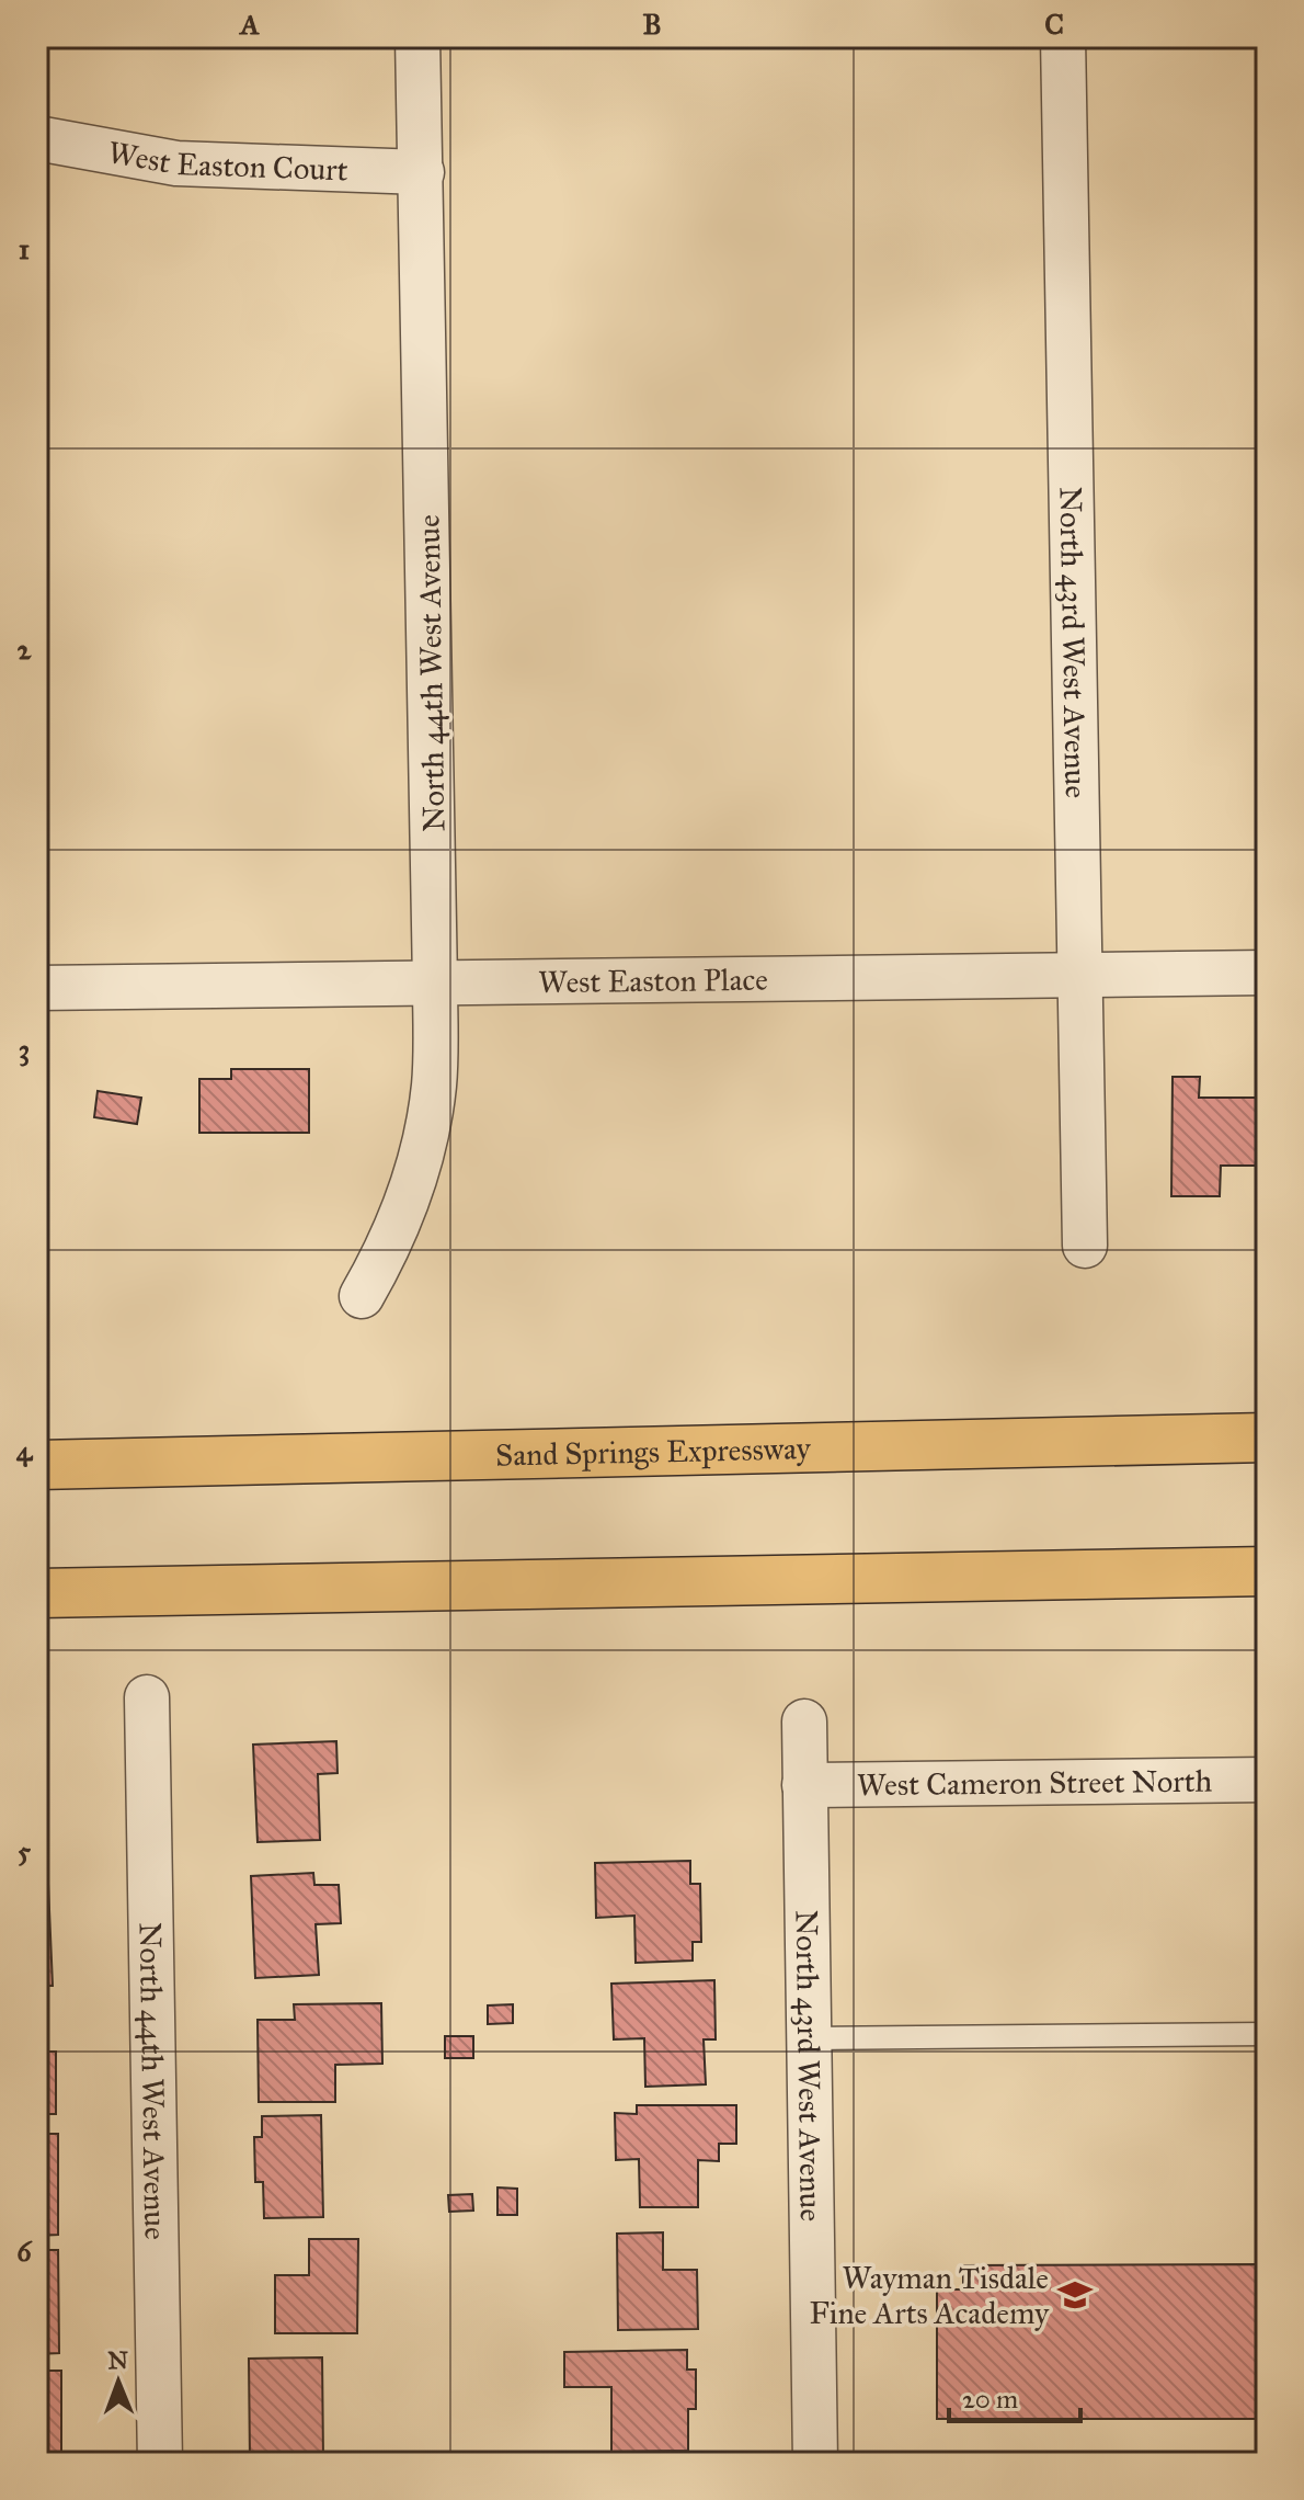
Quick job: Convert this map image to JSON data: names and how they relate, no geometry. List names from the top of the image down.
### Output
{
  "streets": {
    "highway": ["Sand Springs Expressway"],
    "street": [
      "West Easton Court",
      "North 43rd West Avenue",
      "North 44th West Avenue",
      "West Easton Place",
      "West Cameron Street North"
    ]
  },
  "crossings": [
    ["West Easton Court", "North 44th West Avenue"],
    ["North 43rd West Avenue", "West Easton Place"],
    ["North 43rd West Avenue", "West Cameron Street North"],
    ["North 44th West Avenue", "West Easton Place"]
  ],
  "places": {
    "school or university": ["Wayman Tisdale Fine Arts Academy"]
  },
  "scale_bar": "20 m",
  "north": "top",
  "grid": {
    "columns": ["A", "B", "C"],
    "rows": [
      "1",
      "2",
      "3",
      "4",
      "5",
      "6"
    ]
  }
}
